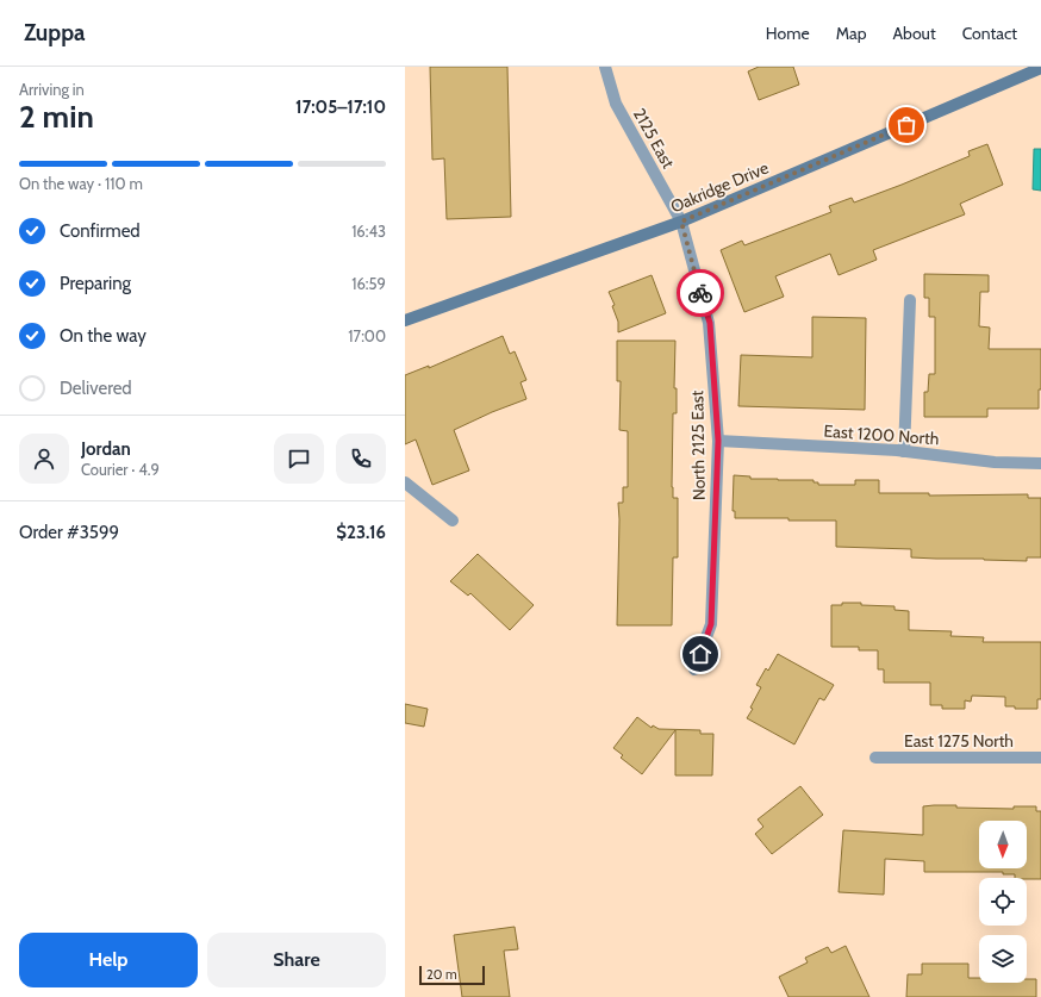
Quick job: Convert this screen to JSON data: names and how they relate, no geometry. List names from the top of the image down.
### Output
{
  "streets": {
    "street": [
      "2125 East",
      "Oakridge Drive",
      "East 1200 North",
      "North 2125 East",
      "East 1275 North"
    ]
  },
  "crossings": [
    ["2125 East", "Oakridge Drive"],
    ["2125 East", "North 2125 East"],
    ["Oakridge Drive", "North 2125 East"],
    ["East 1200 North", "North 2125 East"]
  ],
  "scale_bar": "20 m",
  "north": "bottom",
  "page": {
    "header": "Zuppa",
    "nav": [
      "Home",
      "Map",
      "About",
      "Contact"
    ],
    "heading": ["2 min", "Arriving in", "17:05–17:10"],
    "panel": [
      "Jordan",
      "Courier · 4.9",
      "Order #3599",
      "$23.16"
    ],
    "bar": "On the way · 110 m",
    "list": [
      ["Confirmed", "16:43"],
      ["Preparing", "16:59"],
      ["On the way", "17:00"],
      "Delivered"
    ],
    "buttons": ["Help", "Share"],
    "scale": "20 m"
  }
}
